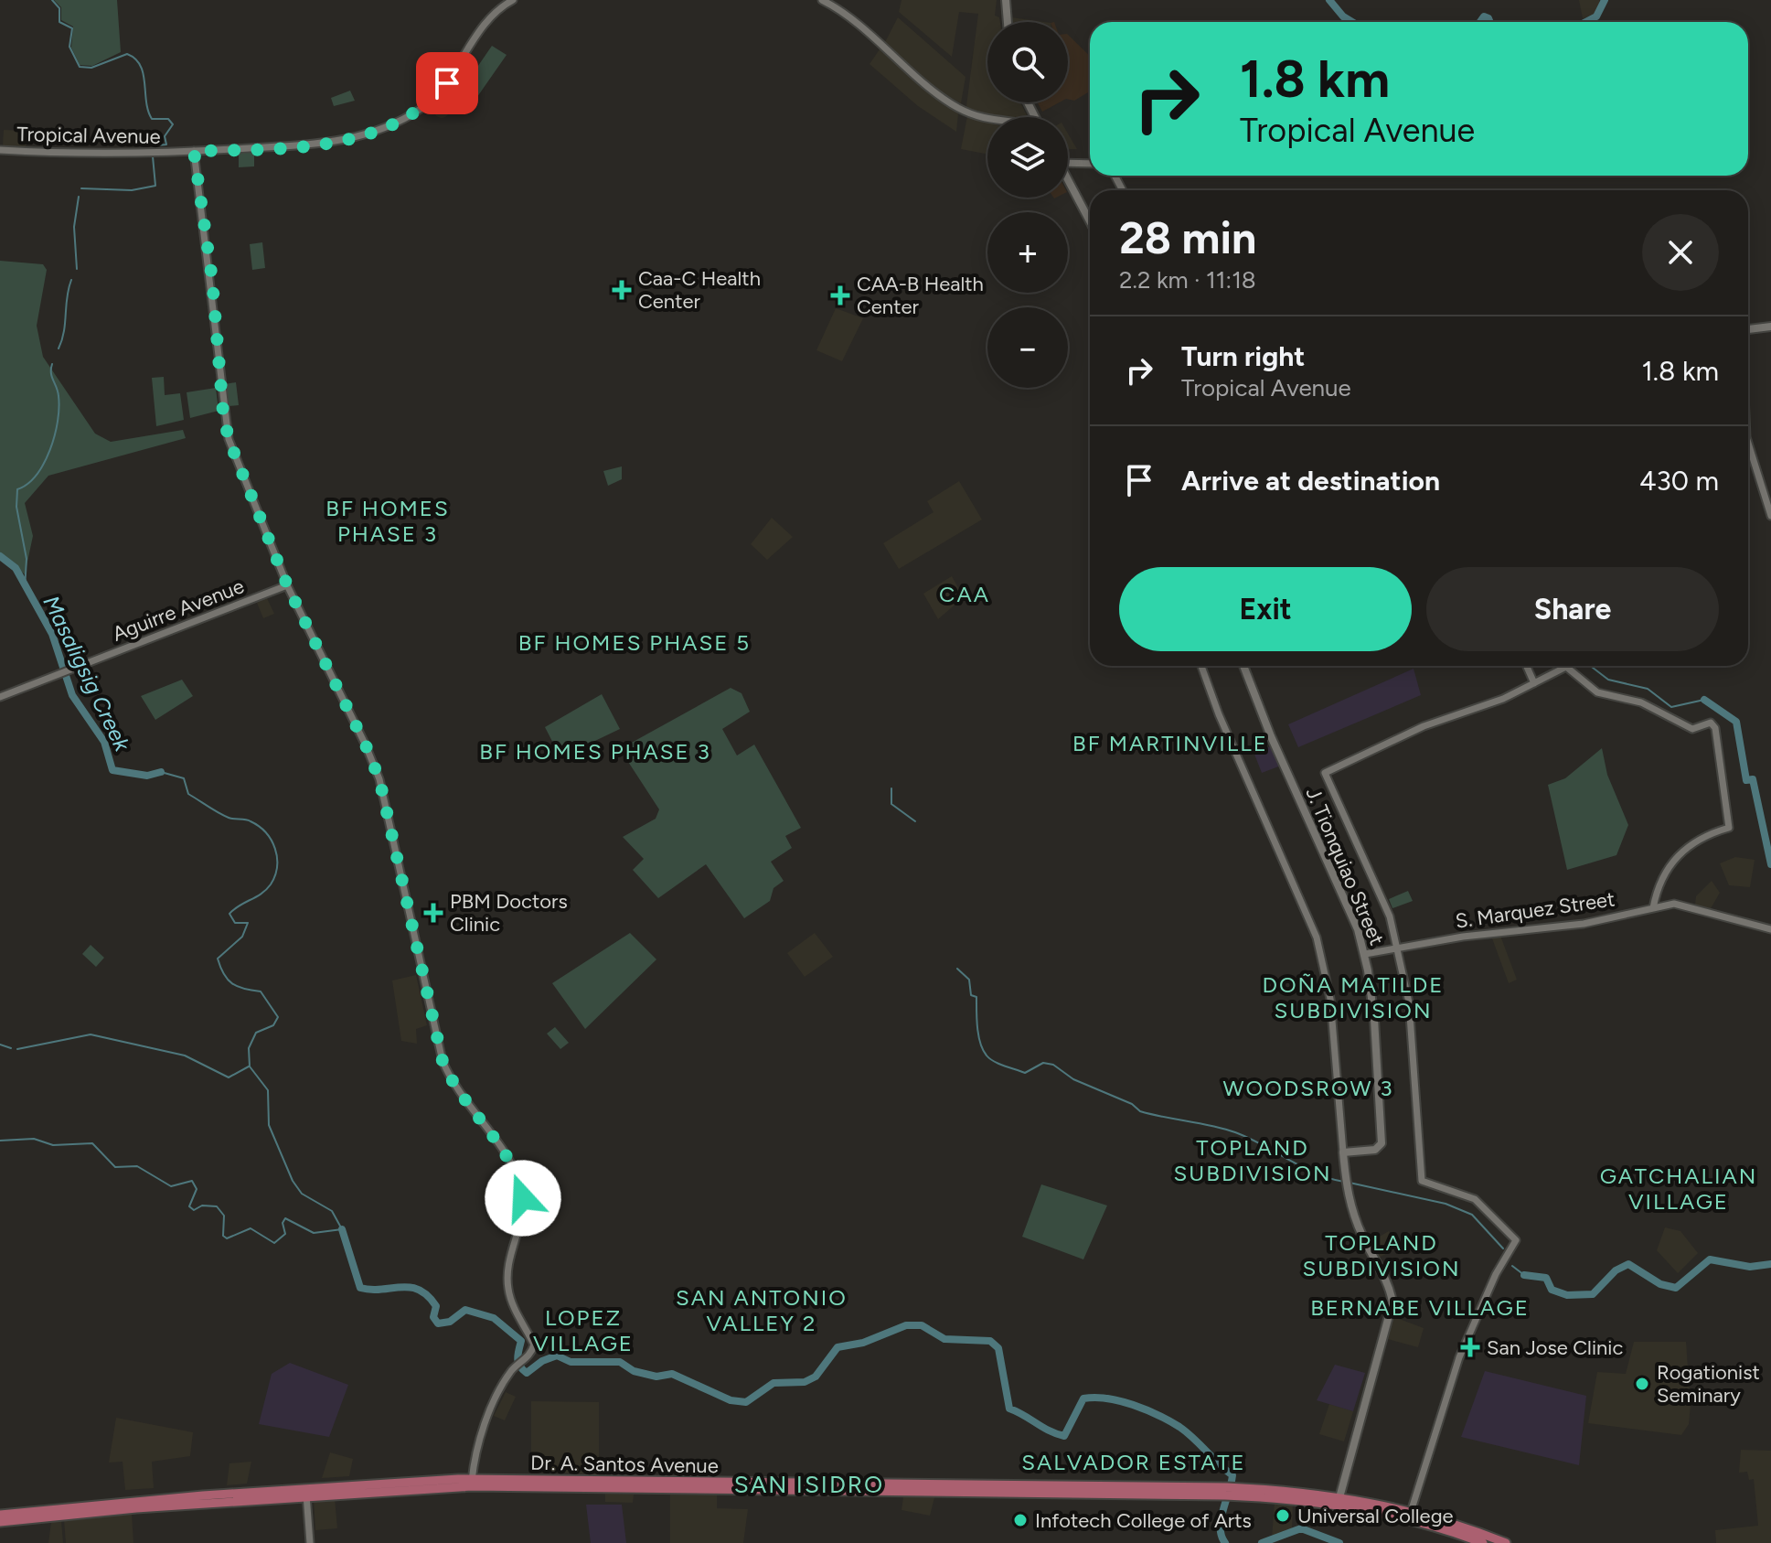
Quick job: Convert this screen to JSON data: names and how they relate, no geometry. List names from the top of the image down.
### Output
{
  "streets": {
    "main road": ["J. Tionquiao Street", "Dr. A. Santos Avenue"],
    "street": ["Tropical Avenue", "Aguirre Avenue", "S. Marquez Street"]
  },
  "crossings": [
    ["J. Tionquiao Street", "S. Marquez Street"]
  ],
  "districts": [
    "BF HOMES PHASE 3",
    "CAA",
    "BF HOMES PHASE 5",
    "BF MARTINVILLE",
    "BF HOMES PHASE 3",
    "DOÑA MATILDE SUBDIVISION",
    "WOODSROW 3",
    "TOPLAND SUBDIVISION",
    "GATCHALIAN VILLAGE",
    "TOPLAND SUBDIVISION",
    "SAN ANTONIO VALLEY 2",
    "BERNABE VILLAGE",
    "LOPEZ VILLAGE",
    "SALVADOR ESTATE",
    "SAN ISIDRO"
  ],
  "water": ["Masaligsig Creek"],
  "places": {
    "health": [
      "Caa-C Health Center",
      "CAA-B Health Center",
      "PBM Doctors Clinic",
      "San Jose Clinic"
    ],
    "other": ["Rogationist Seminary", "Universal College", "Infotech College of Arts"]
  },
  "page": {
    "map_buttons": ["+", "−"],
    "turn": ["1.8 km", "Tropical Avenue"],
    "heading": ["28 min", "2.2 km · 11:18"],
    "list": [
      {
        "name": "Turn right",
        "note": "Tropical Avenue",
        "value": "1.8 km"
      },
      {
        "name": "Arrive at destination",
        "value": "430 m"
      }
    ],
    "buttons": ["Exit", "Share"]
  }
}
